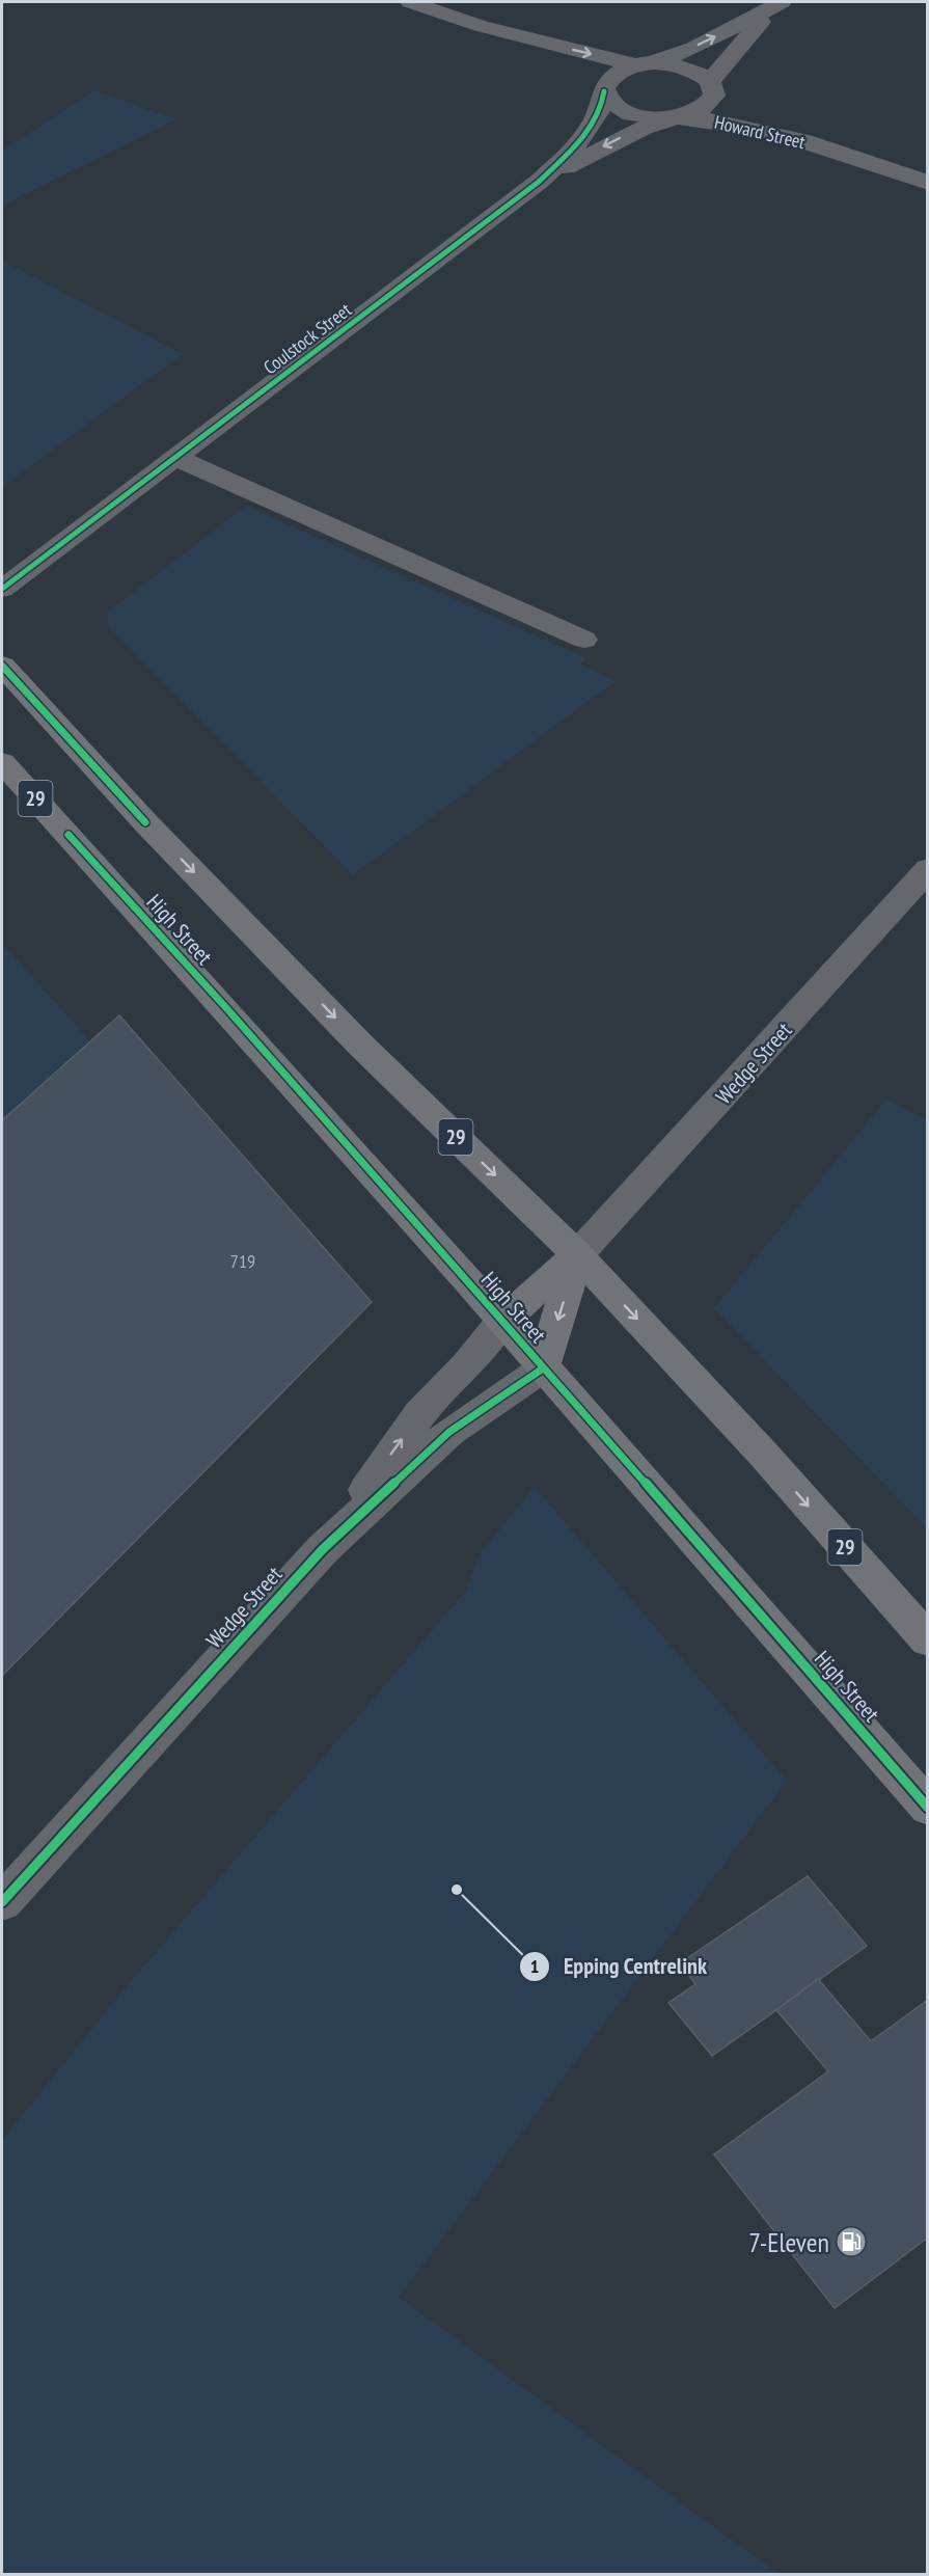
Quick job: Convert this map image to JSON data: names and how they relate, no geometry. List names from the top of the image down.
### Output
{
  "streets": {
    "main road": ["29", "High Street", "Wedge Street"],
    "street": ["Howard Street", "Coulstock Street"]
  },
  "crossings": [
    ["Howard Street", "Coulstock Street"],
    ["29", "Wedge Street"],
    ["High Street", "Wedge Street"]
  ],
  "places": {
    "other": ["Epping Centrelink"],
    "fuel station": ["7-Eleven"]
  },
  "house_numbers": ["719"]
}
